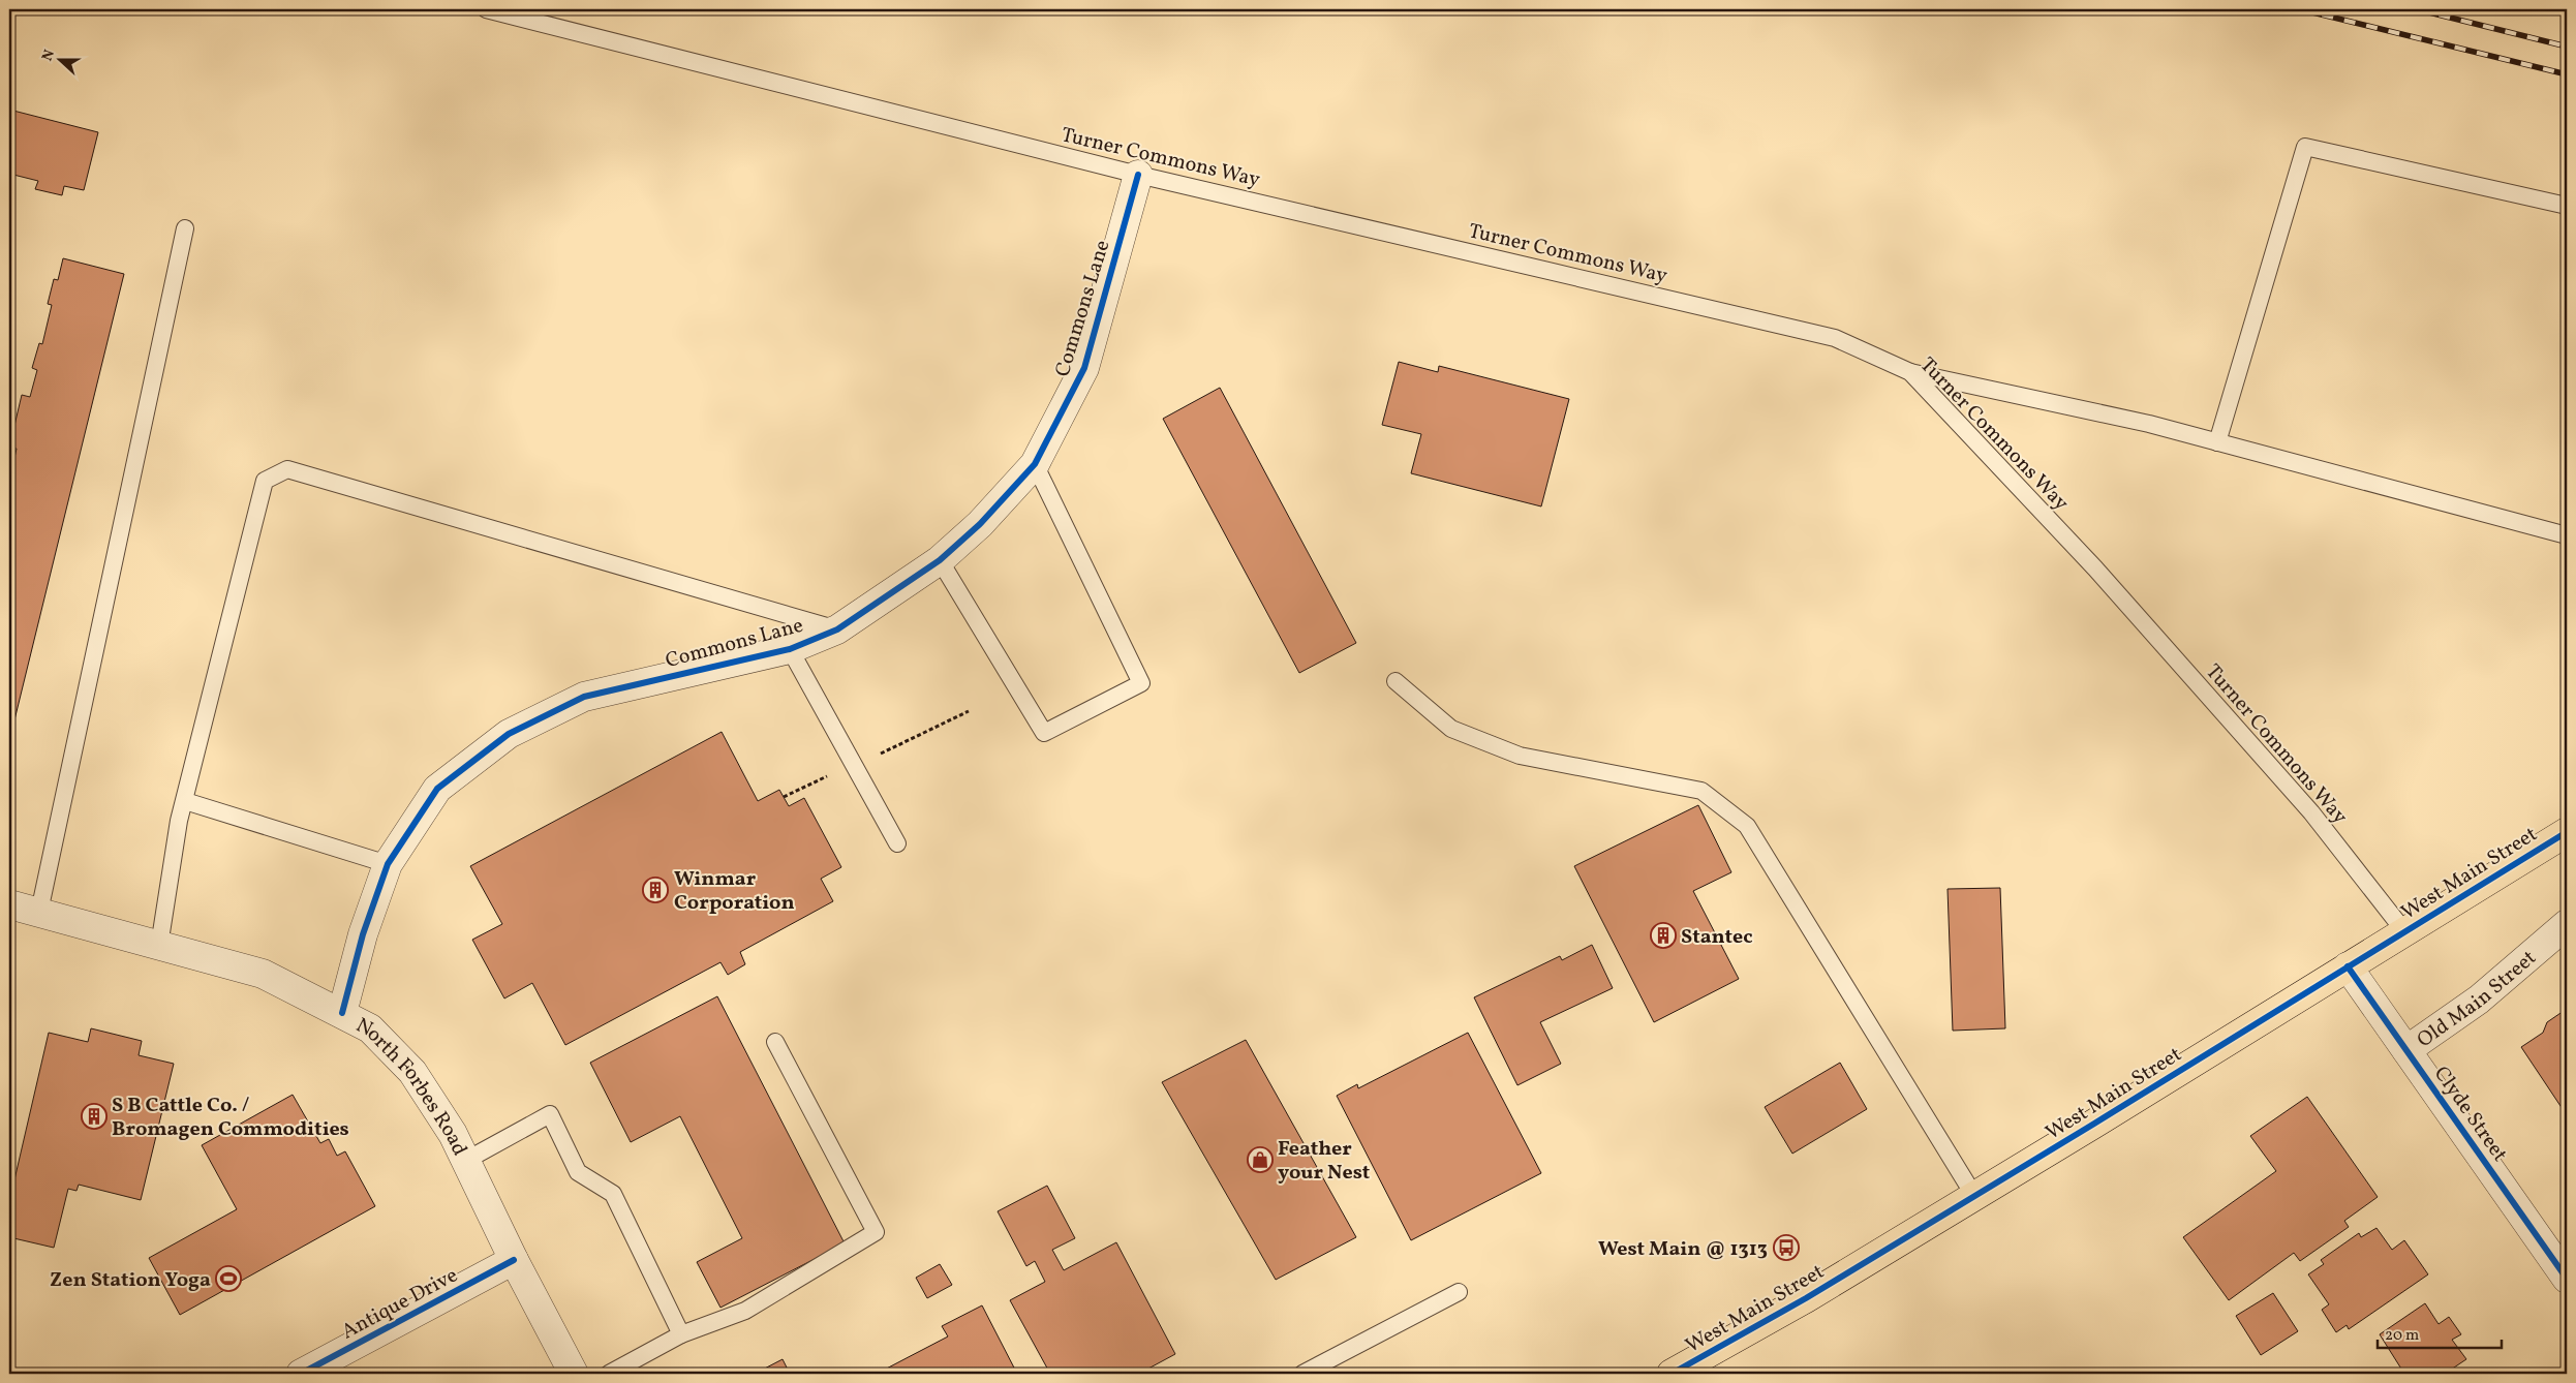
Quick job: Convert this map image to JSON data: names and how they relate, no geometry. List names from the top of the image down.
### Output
{
  "streets": {
    "main road": ["West Main Street"],
    "street": [
      "Commons Lane",
      "Old Main Street",
      "North Forbes Road",
      "Clyde Street",
      "Antique Drive"
    ],
    "lane": ["Turner Commons Way"]
  },
  "crossings": [
    ["Turner Commons Way", "Commons Lane"],
    ["Turner Commons Way", "West Main Street"],
    ["Commons Lane", "North Forbes Road"],
    ["West Main Street", "Clyde Street"],
    ["Old Main Street", "Clyde Street"],
    ["North Forbes Road", "Antique Drive"]
  ],
  "places": {
    "building": ["Winmar Corporation", "Stantec", "S B Cattle Co. / Bromagen Commodities"],
    "shop": ["Feather your Nest"],
    "bus stop": ["West Main @ 1313"],
    "sports": ["Zen Station Yoga"]
  },
  "scale_bar": "20 m",
  "north": "left"
}
